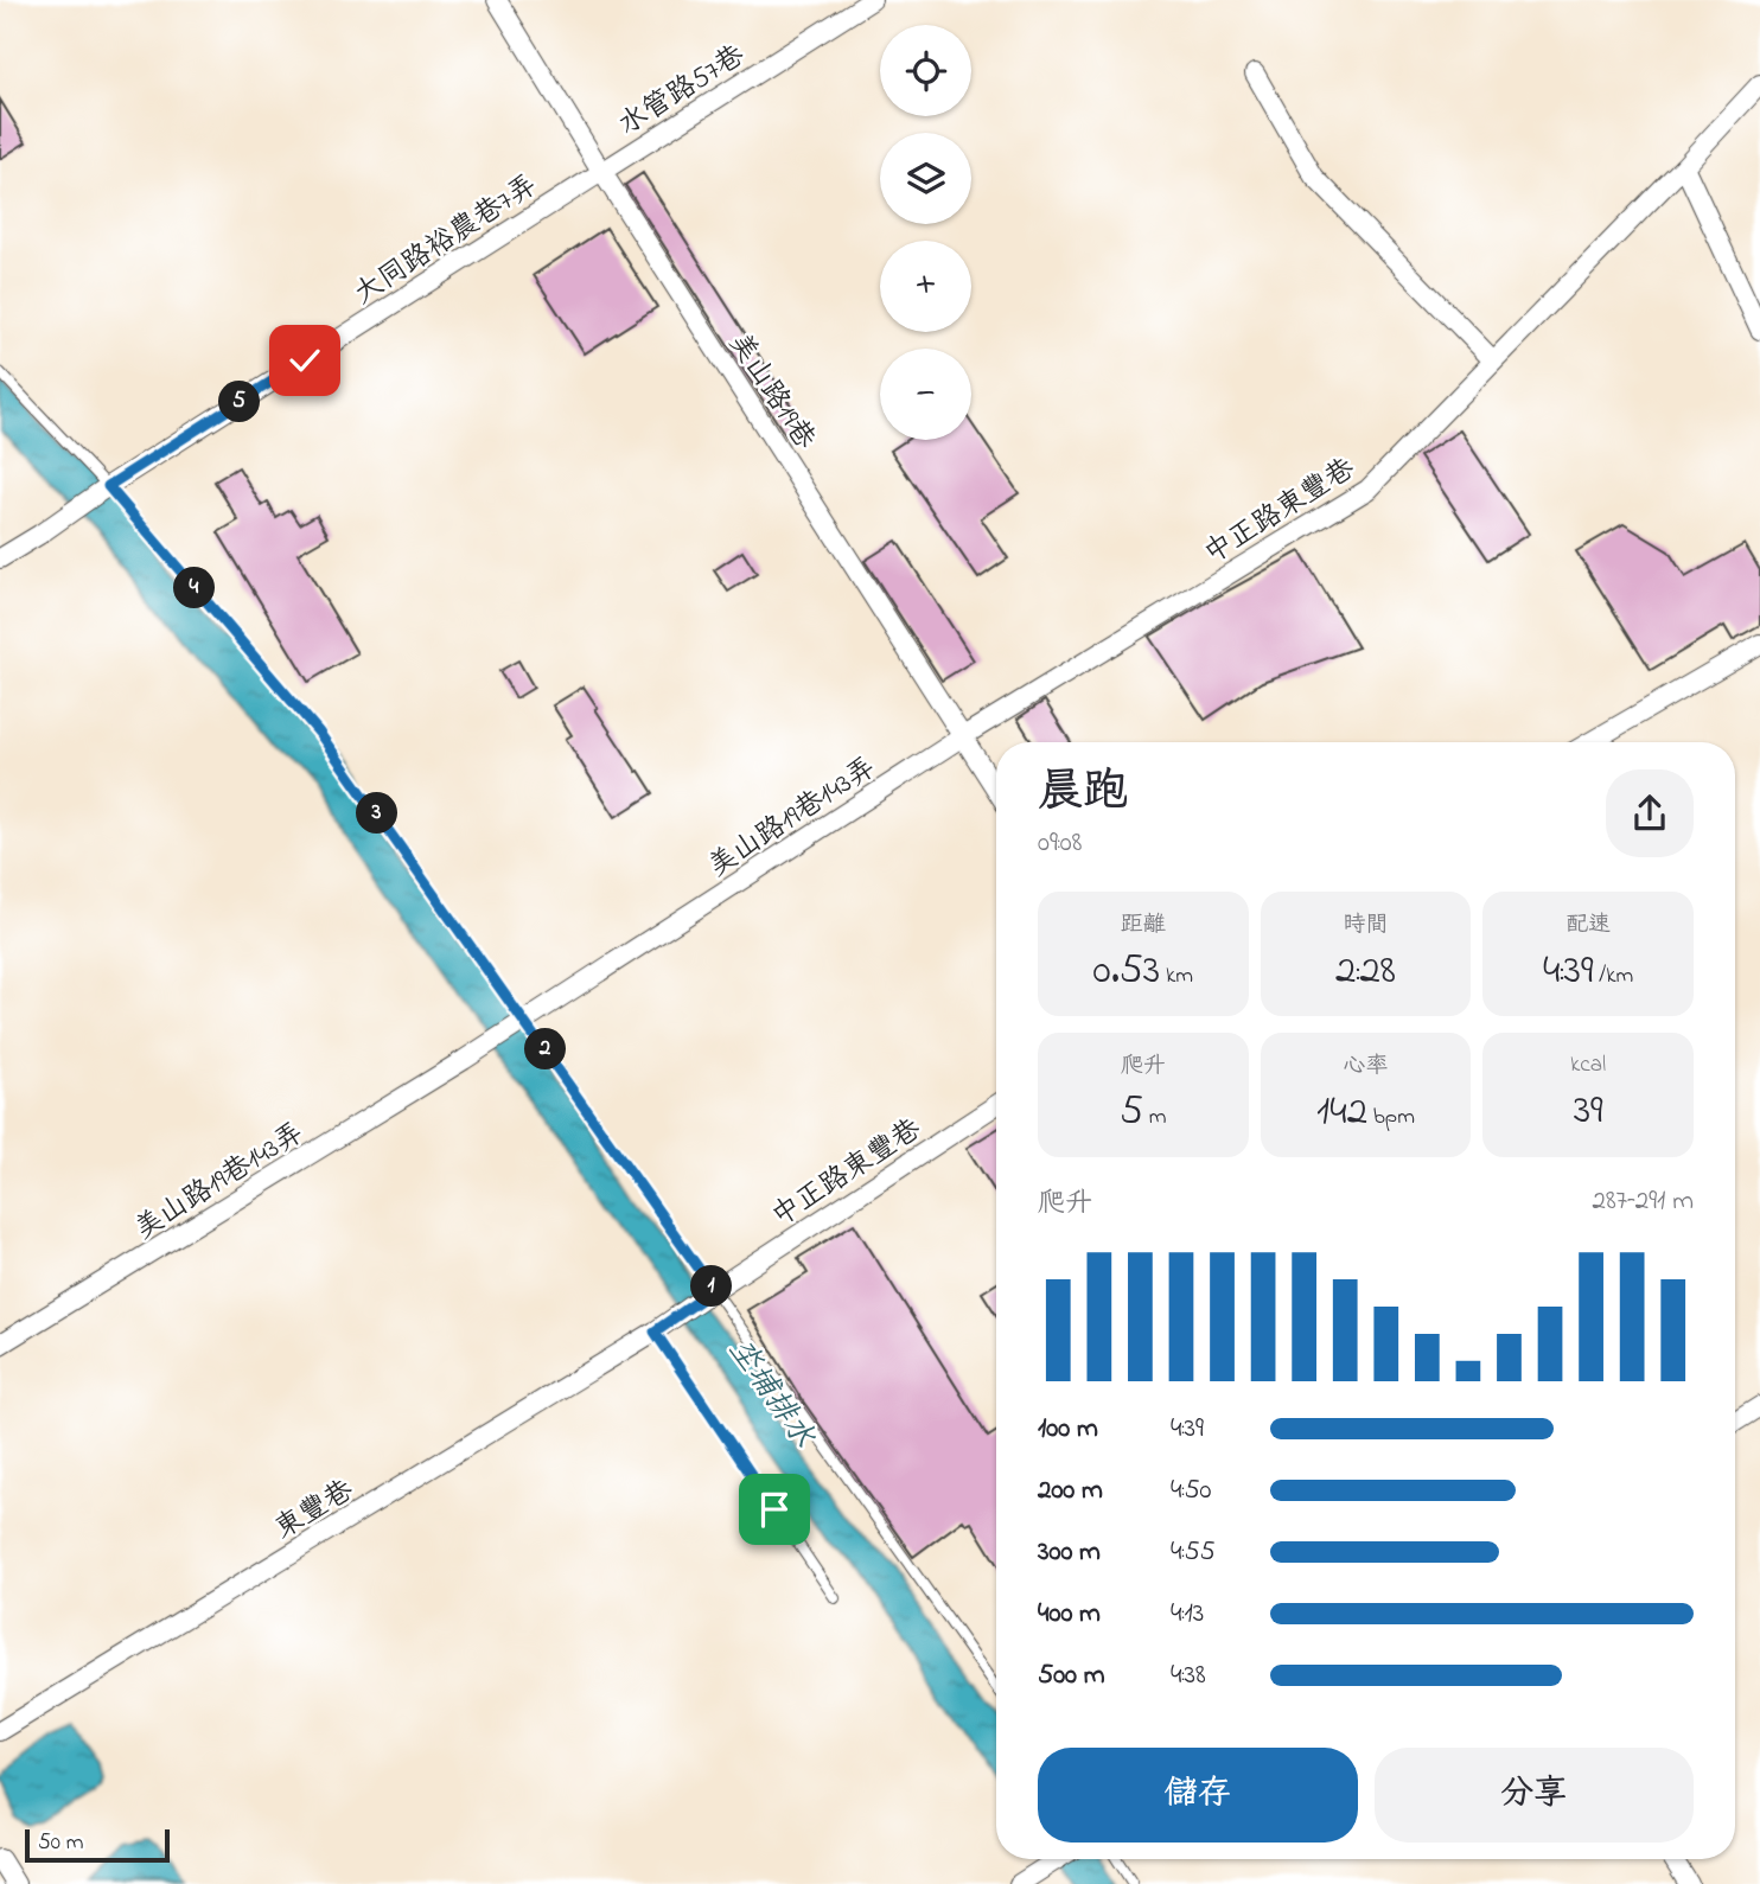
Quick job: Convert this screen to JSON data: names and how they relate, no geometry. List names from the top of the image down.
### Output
{
  "streets": {
    "street": [
      "水管路57巷",
      "大同路裕農巷7弄",
      "美山路19巷",
      "中正路東豐巷",
      "美山路19巷143弄",
      "東豐巷"
    ]
  },
  "crossings": [
    ["水管路57巷", "大同路裕農巷7弄"],
    ["水管路57巷", "美山路19巷"],
    ["大同路裕農巷7弄", "美山路19巷"],
    ["美山路19巷", "中正路東豐巷"],
    ["美山路19巷", "美山路19巷143弄"],
    ["中正路東豐巷", "美山路19巷143弄"],
    ["中正路東豐巷", "東豐巷"]
  ],
  "water": ["坔埔排水"],
  "scale_bar": "50 m",
  "page": {
    "map_buttons": ["+", "−"],
    "pins": [
      "5",
      "4",
      "3",
      "2",
      "1"
    ],
    "heading": ["晨跑", "09:08"],
    "stats": [
      ["距離", "0.53 km"],
      ["時間", "2:28"],
      ["配速", "4:39 /km"],
      ["爬升", "5 m"],
      ["心率", "142 bpm"],
      ["kcal", "39"]
    ],
    "chart": ["爬升", "287–291 m"],
    "list": [
      {
        "name": "100 m",
        "note": "4:39"
      },
      {
        "name": "200 m",
        "note": "4:50"
      },
      {
        "name": "300 m",
        "note": "4:55"
      },
      {
        "name": "400 m",
        "note": "4:13"
      },
      {
        "name": "500 m",
        "note": "4:38"
      }
    ],
    "buttons": ["儲存", "分享"],
    "scale": "50 m"
  }
}
